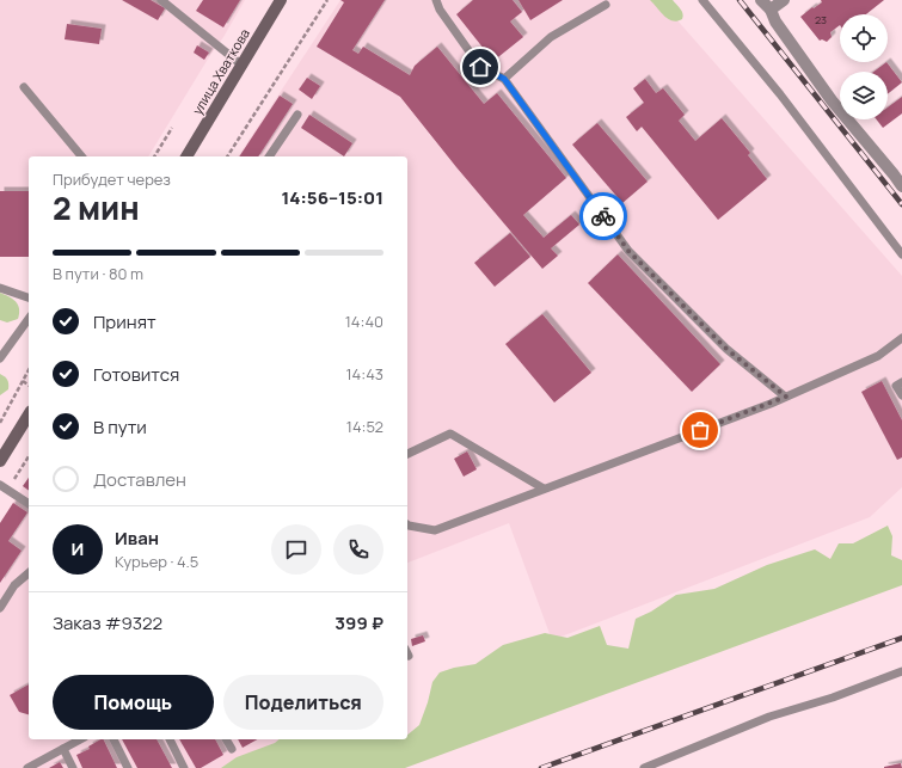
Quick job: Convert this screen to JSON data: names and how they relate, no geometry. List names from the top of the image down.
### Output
{
  "streets": {
    "main road": ["улица Хваткова"]
  },
  "house_numbers": ["23"],
  "page": {
    "heading": ["2 мин", "Прибудет через", "14:56–15:01"],
    "panel": [
      "Иван",
      "Курьер · 4.5",
      "Заказ #9322",
      "399 ₽"
    ],
    "bar": "В пути · 80 m",
    "list": [
      ["Принят", "14:40"],
      ["Готовится", "14:43"],
      ["В пути", "14:52"],
      "Доставлен"
    ],
    "round": "И",
    "buttons": ["Помощь", "Поделиться"]
  }
}
